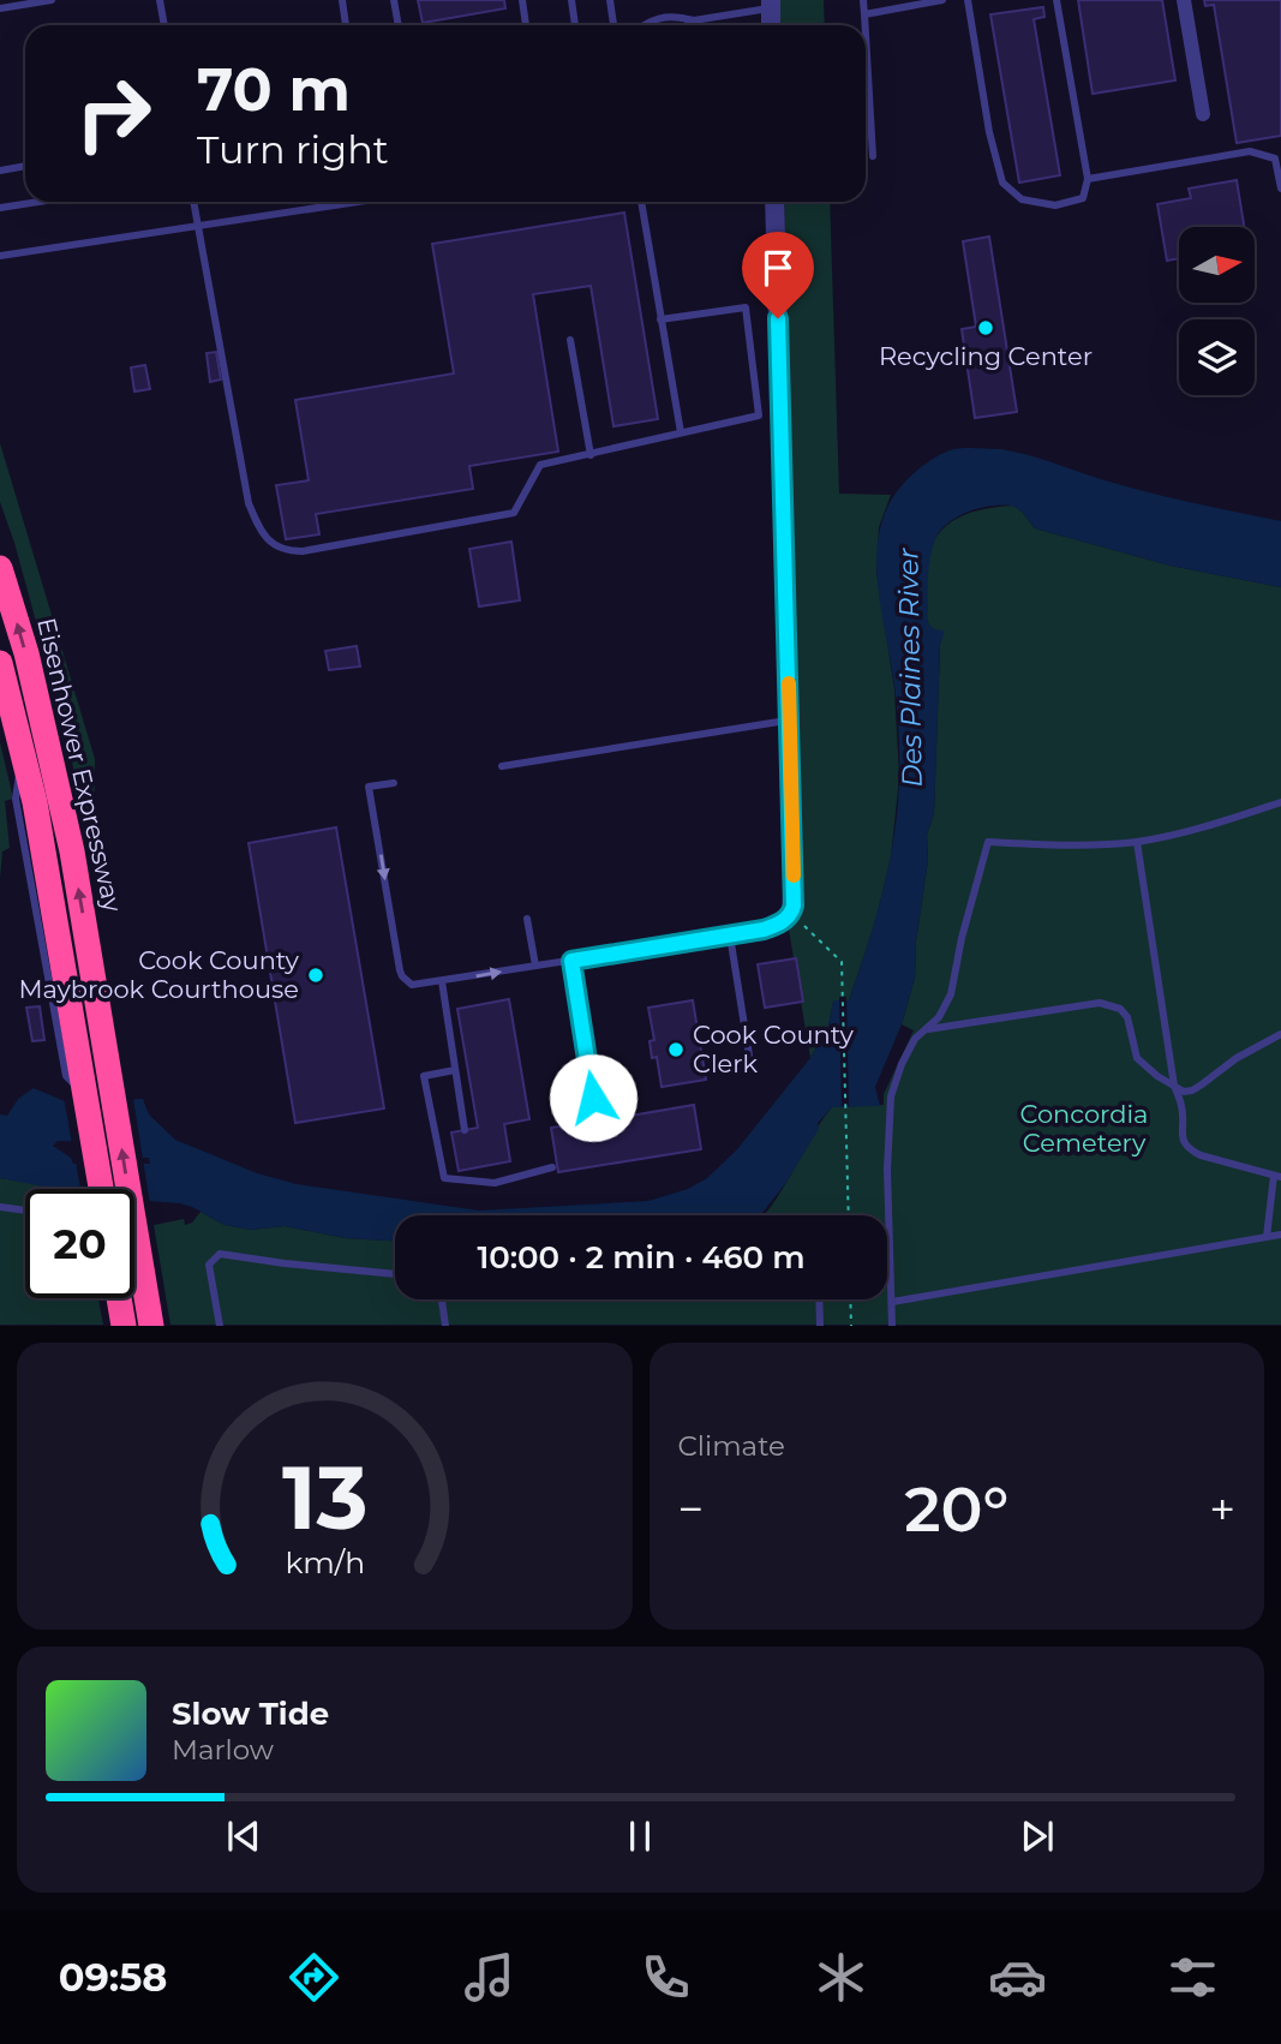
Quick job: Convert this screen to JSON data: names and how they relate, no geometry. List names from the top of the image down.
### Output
{
  "streets": {
    "highway": ["Eisenhower Expressway"]
  },
  "water": ["Des Plaines River"],
  "parks": ["Concordia Cemetery"],
  "places": ["Recycling Center", "Cook County Maybrook Courthouse", "Cook County Clerk"],
  "north": "right",
  "page": {
    "turn": ["70 m", "Turn right"],
    "limit": "20",
    "trip": "10:00 · 2 min · 460 m",
    "tile": "Climate",
    "heat": ["−", "20°", "+"],
    "song": ["Slow Tide", "Marlow"],
    "tabs": "09:58",
    "gauge": ["13", "km/h"]
  }
}
